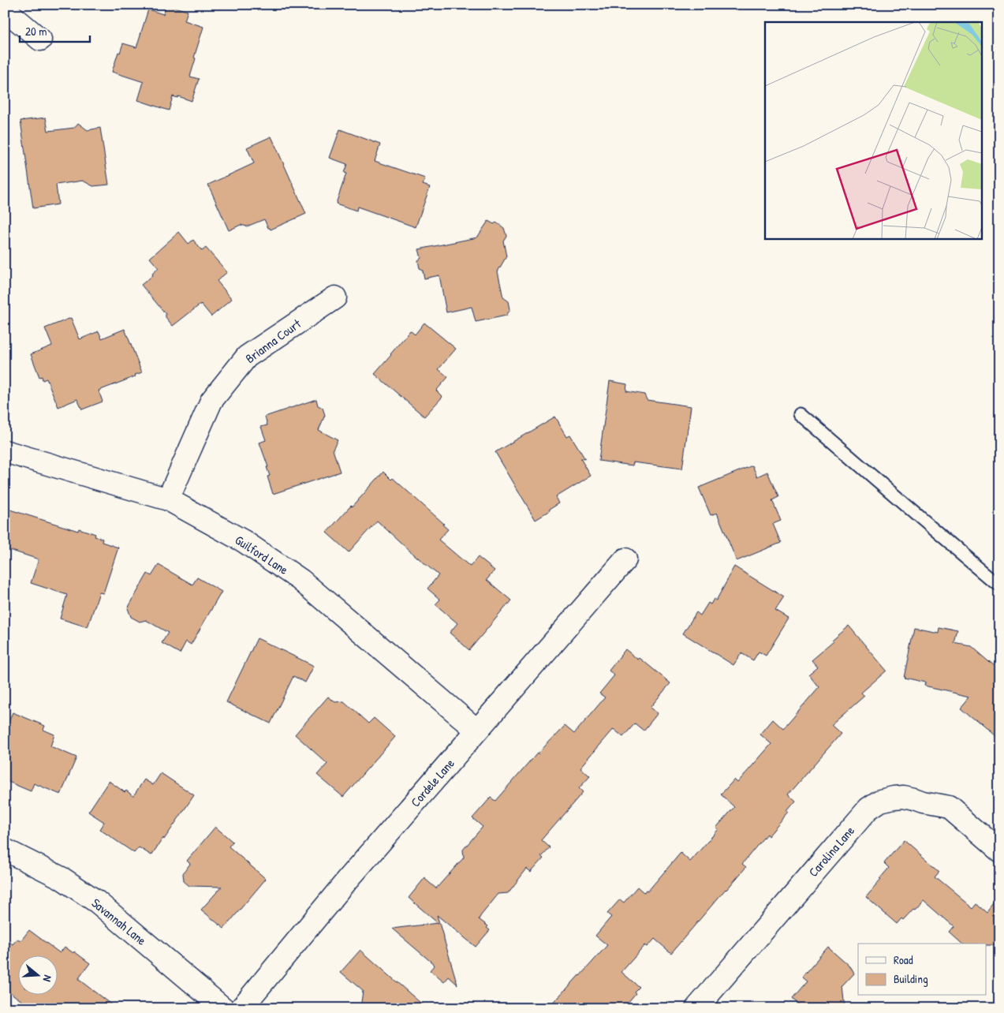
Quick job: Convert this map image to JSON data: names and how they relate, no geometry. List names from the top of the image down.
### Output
{
  "streets": {
    "street": [
      "Brianna Court",
      "Guilford Lane",
      "Cordele Lane",
      "Carolina Lane",
      "Savannah Lane"
    ]
  },
  "crossings": [
    ["Brianna Court", "Guilford Lane"],
    ["Guilford Lane", "Cordele Lane"]
  ],
  "legend": ["Road", "Building"],
  "scale_bar": "20 m",
  "north": "right"
}
